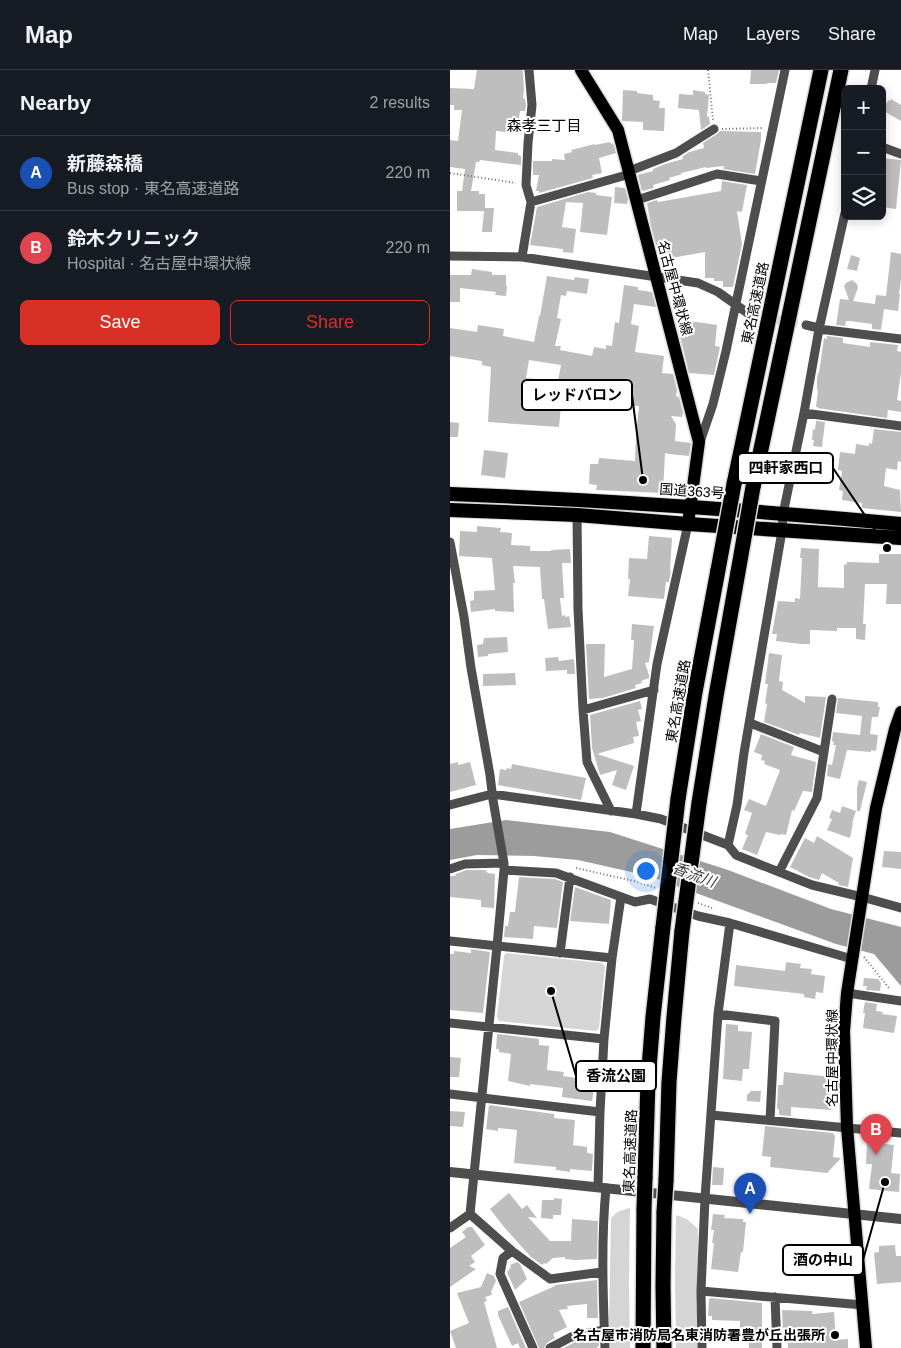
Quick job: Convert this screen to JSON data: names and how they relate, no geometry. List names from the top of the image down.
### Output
{
  "streets": {
    "highway": ["東名高速道路", "国道363号"],
    "main road": ["名古屋中環状線"]
  },
  "crossings": [
    ["名古屋中環状線", "国道363号"]
  ],
  "districts": ["森孝三丁目"],
  "water": ["香流川"],
  "places": [
    "レッドバロン",
    "四軒家西口",
    "香流公園",
    "酒の中山",
    "名古屋市消防局名東消防署豊が丘出張所"
  ],
  "page": {
    "header": "Map",
    "nav": ["Map", "Layers", "Share"],
    "heading": ["Nearby", "2 results"],
    "map_buttons": ["+", "−"],
    "list": [
      {
        "mark": "A",
        "name": "新藤森橋",
        "note": "Bus stop · 東名高速道路",
        "value": "220 m"
      },
      {
        "mark": "B",
        "name": "鈴木クリニック",
        "note": "Hospital · 名古屋中環状線",
        "value": "220 m"
      }
    ],
    "buttons": ["Save", "Share"],
    "pins": ["B", "A"]
  }
}
